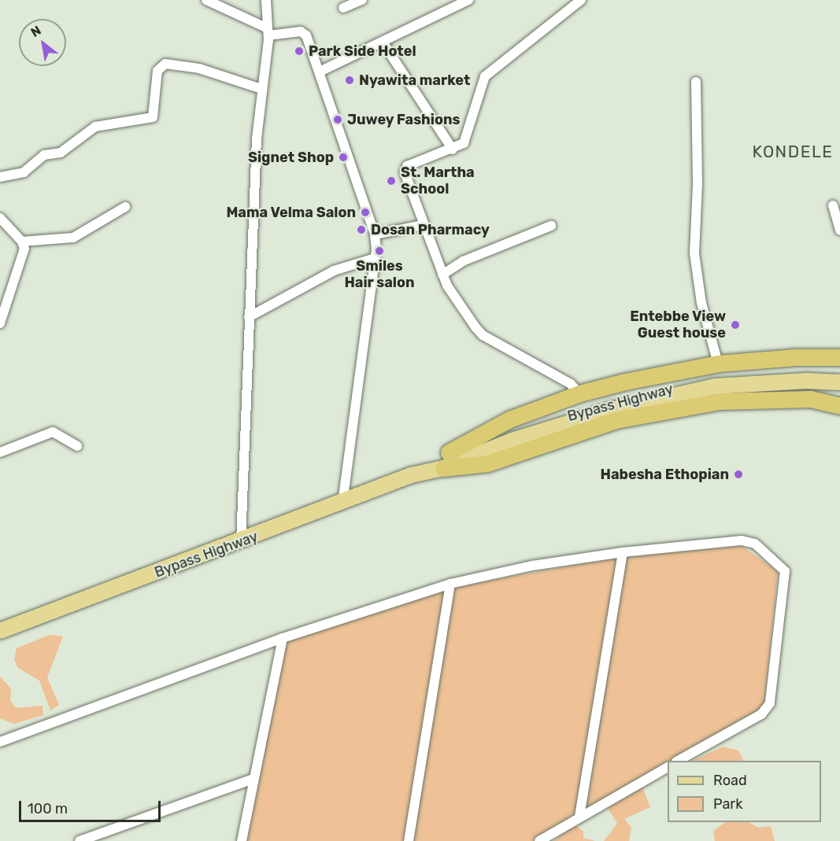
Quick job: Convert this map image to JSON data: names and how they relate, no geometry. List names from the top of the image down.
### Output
{
  "streets": {
    "main road": ["Bypass Highway"]
  },
  "districts": ["KONDELE"],
  "places": [
    "Park Side Hotel",
    "Nyawita market",
    "Juwey Fashions",
    "Signet Shop",
    "St. Martha School",
    "Mama Velma Salon",
    "Dosan Pharmacy",
    "Smiles Hair salon",
    "Entebbe View Guest house",
    "Habesha Ethopian"
  ],
  "legend": ["Road", "Park"],
  "scale_bar": "100 m",
  "north": "top left"
}
